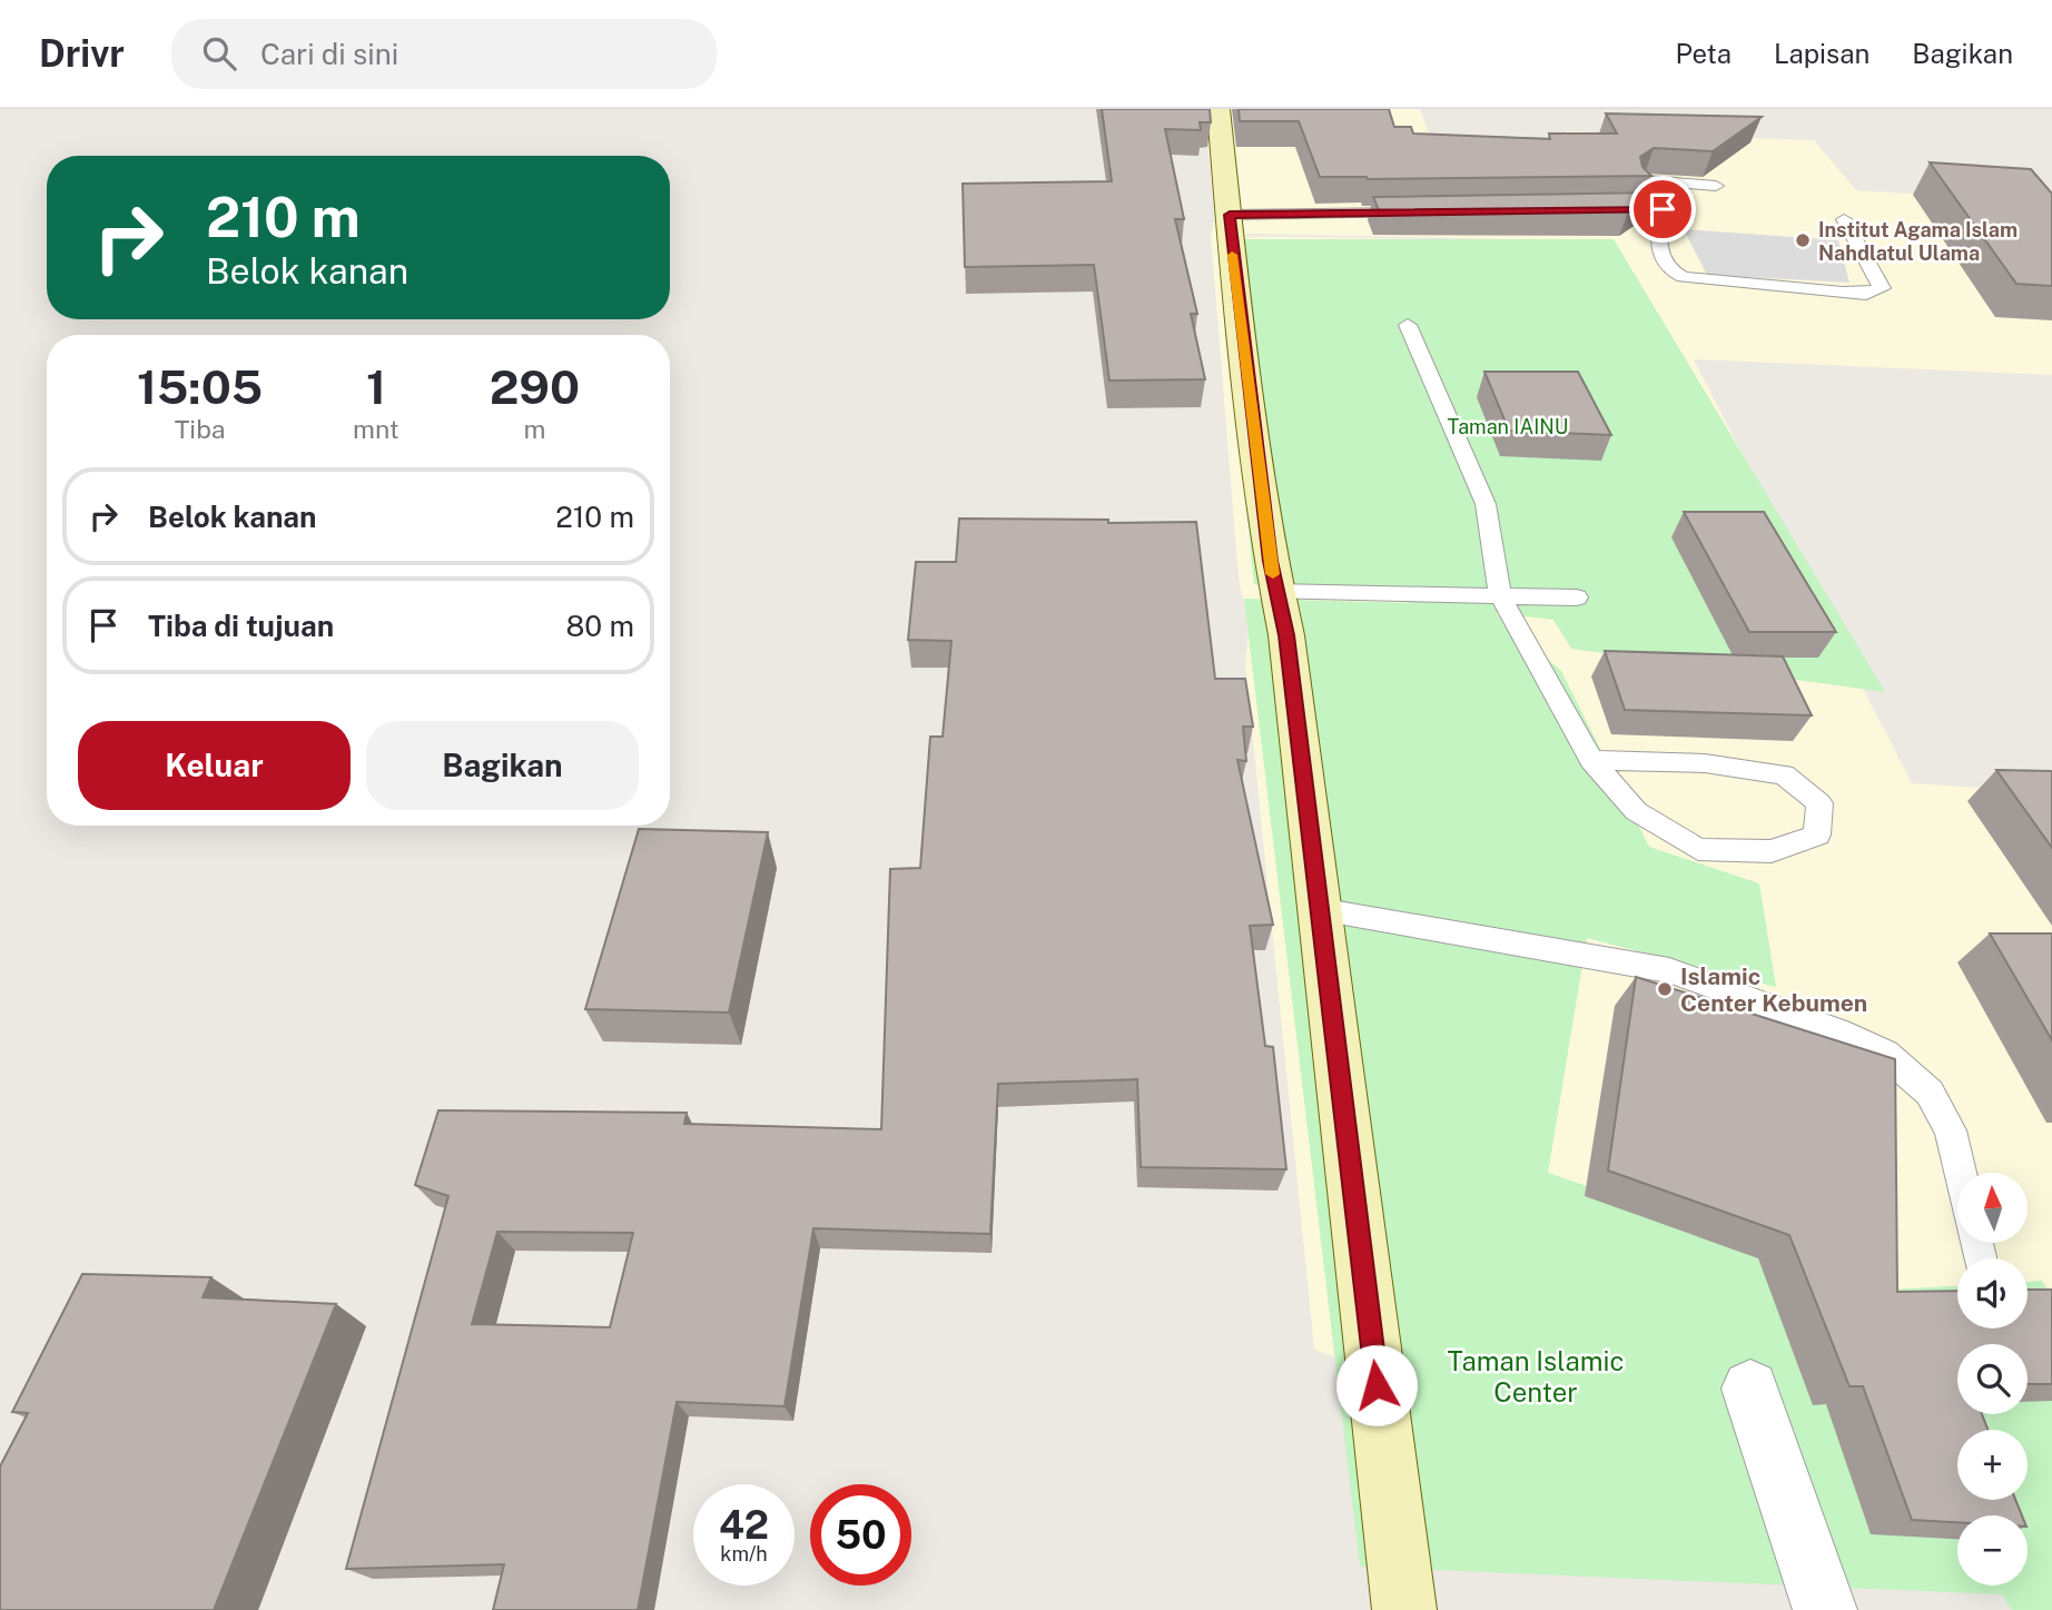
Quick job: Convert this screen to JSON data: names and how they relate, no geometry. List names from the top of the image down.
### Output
{
  "parks": ["Taman IAINU", "Taman Islamic Center"],
  "places": ["Institut Agama Islam Nahdlatul Ulama", "Islamic Center Kebumen"],
  "north": "top",
  "page": {
    "header": "Drivr",
    "search": "Cari di sini",
    "nav": ["Peta", "Lapisan", "Bagikan"],
    "turn": ["210 m", "Belok kanan"],
    "eta": [
      "15:05",
      "Tiba",
      "1",
      "mnt",
      "290",
      "m"
    ],
    "list": [
      {
        "name": "Belok kanan",
        "value": "210 m"
      },
      {
        "name": "Tiba di tujuan",
        "value": "80 m"
      }
    ],
    "buttons": ["Keluar", "Bagikan"],
    "map_buttons": ["+", "−"],
    "speed": "42 km/h",
    "limit": "50"
  }
}
